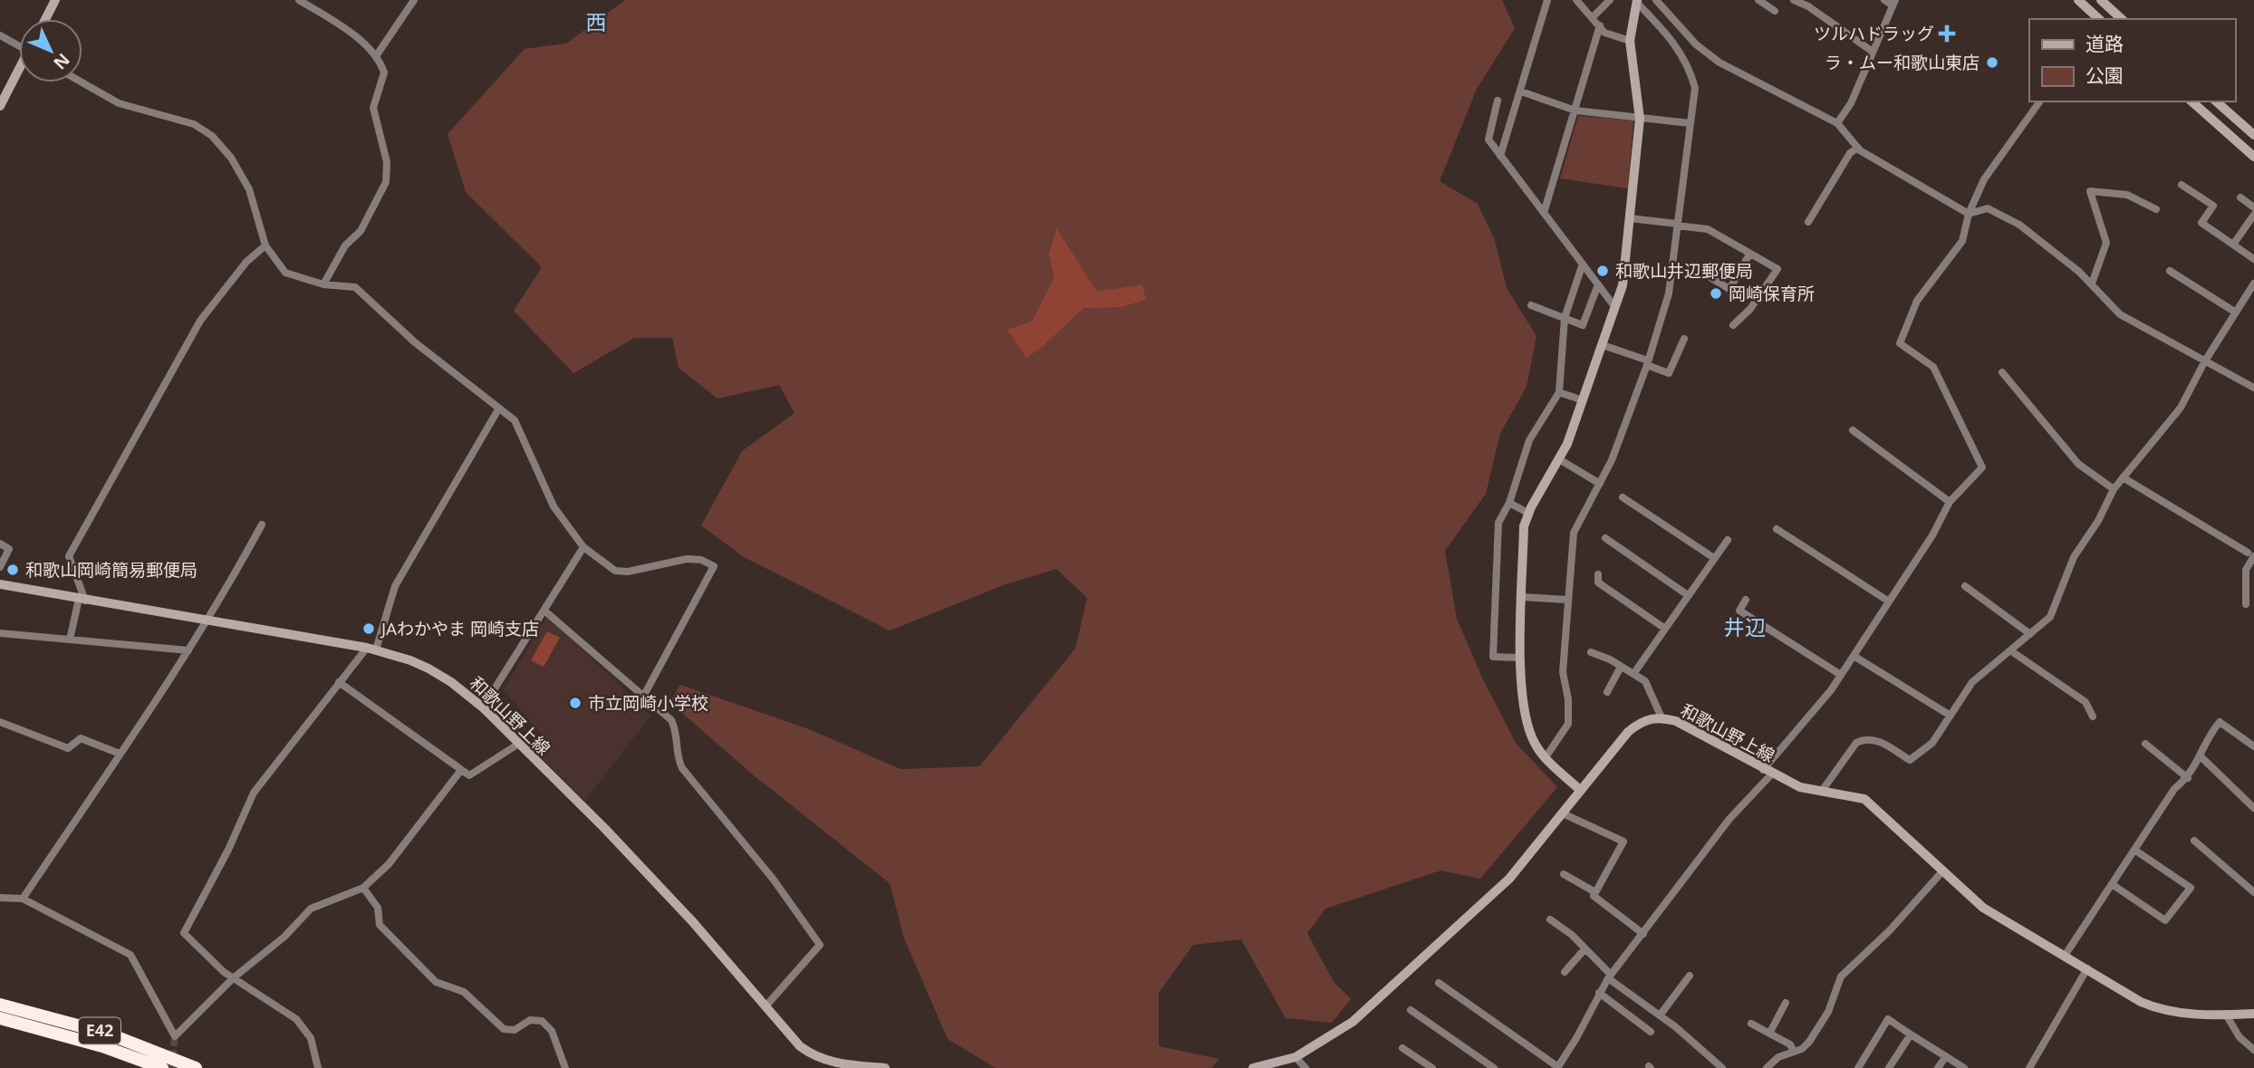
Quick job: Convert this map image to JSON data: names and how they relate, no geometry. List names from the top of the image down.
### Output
{
  "streets": {
    "highway": ["E42"],
    "main road": ["和歌山野上線"]
  },
  "districts": ["西", "井辺"],
  "places": {
    "health": ["ツルハドラッグ"],
    "other": [
      "ラ・ムー和歌山東店",
      "和歌山井辺郵便局",
      "岡崎保育所",
      "和歌山岡崎簡易郵便局",
      "JAわかやま 岡崎支店",
      "市立岡崎小学校"
    ]
  },
  "legend": ["道路", "公園"],
  "north": "bottom right"
}
